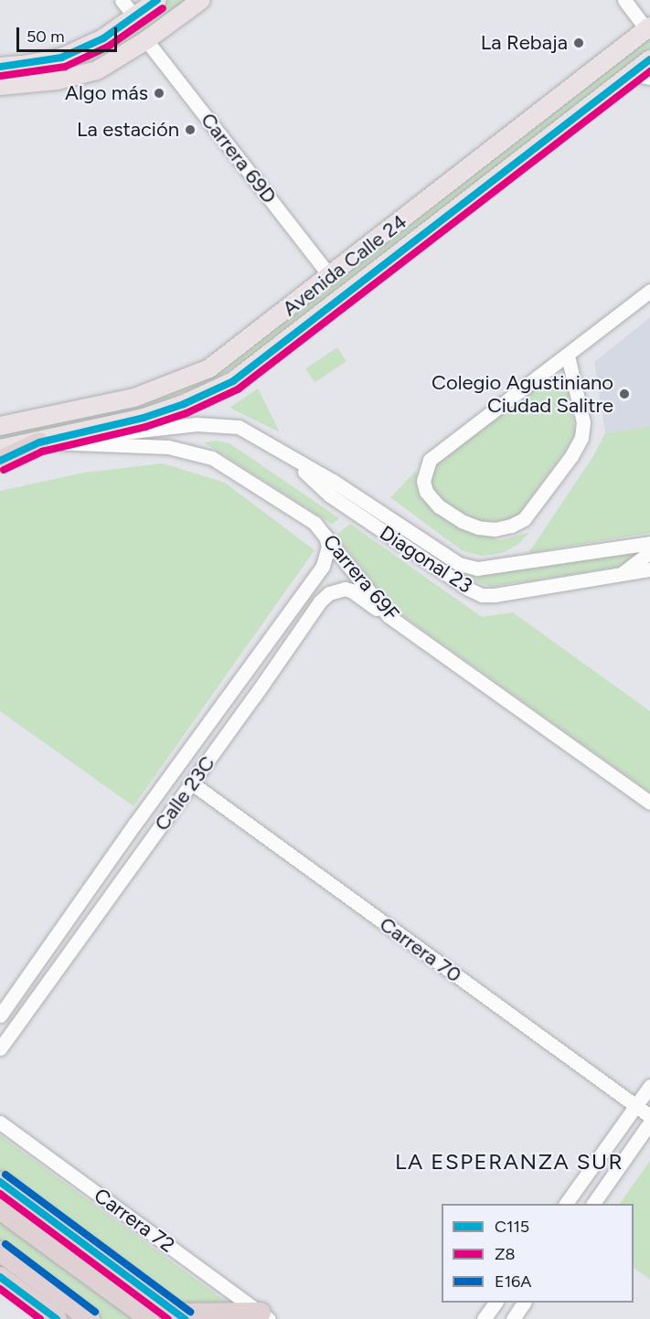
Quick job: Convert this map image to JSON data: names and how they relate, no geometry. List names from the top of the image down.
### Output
{
  "streets": {
    "main road": ["Avenida Calle 24"],
    "street": [
      "Carrera 69D",
      "Diagonal 23",
      "Carrera 69F",
      "Calle 23C",
      "Carrera 70",
      "Carrera 72"
    ]
  },
  "crossings": [
    ["Carrera 69D", "Avenida Calle 24"],
    ["Avenida Calle 24", "Diagonal 23"],
    ["Avenida Calle 24", "Carrera 69F"],
    ["Diagonal 23", "Carrera 69F"],
    ["Carrera 69F", "Calle 23C"],
    ["Calle 23C", "Carrera 70"]
  ],
  "districts": ["LA ESPERANZA SUR"],
  "places": [
    "La Rebaja",
    "Algo más",
    "La estación",
    "Colegio Agustiniano Ciudad Salitre"
  ],
  "lines": ["transit line C115", "transit line Z8", "transit line E16A"],
  "legend": ["C115", "Z8", "E16A"],
  "scale_bar": "50 m"
}
